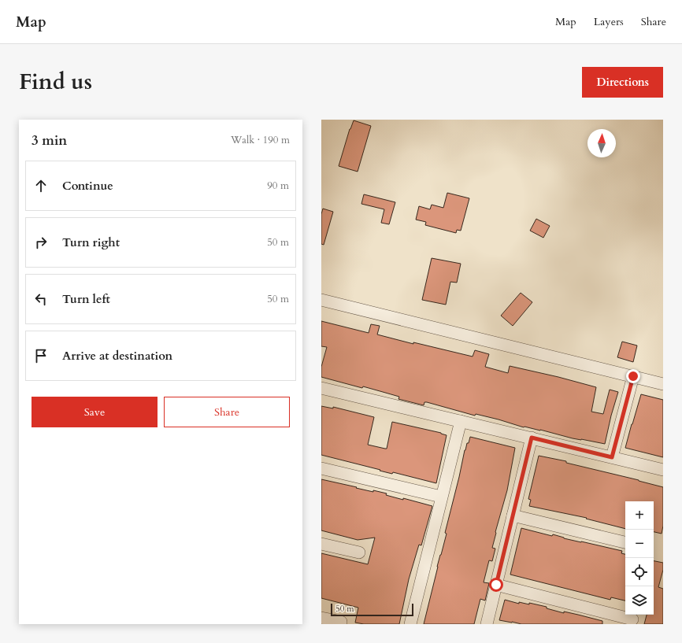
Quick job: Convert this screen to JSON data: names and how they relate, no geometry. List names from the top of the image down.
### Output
{
  "scale_bar": "50 m",
  "north": "top",
  "page": {
    "header": "Map",
    "nav": ["Map", "Layers", "Share"],
    "title": "Find us",
    "buttons": [
      "Directions",
      ["Save", "Share"]
    ],
    "heading": ["3 min", "Walk · 190 m"],
    "list": [
      ["Continue", "90 m"],
      ["Turn right", "50 m"],
      ["Turn left", "50 m"],
      "Arrive at destination"
    ],
    "map_buttons": ["+", "−"],
    "scale": "50 m"
  }
}
